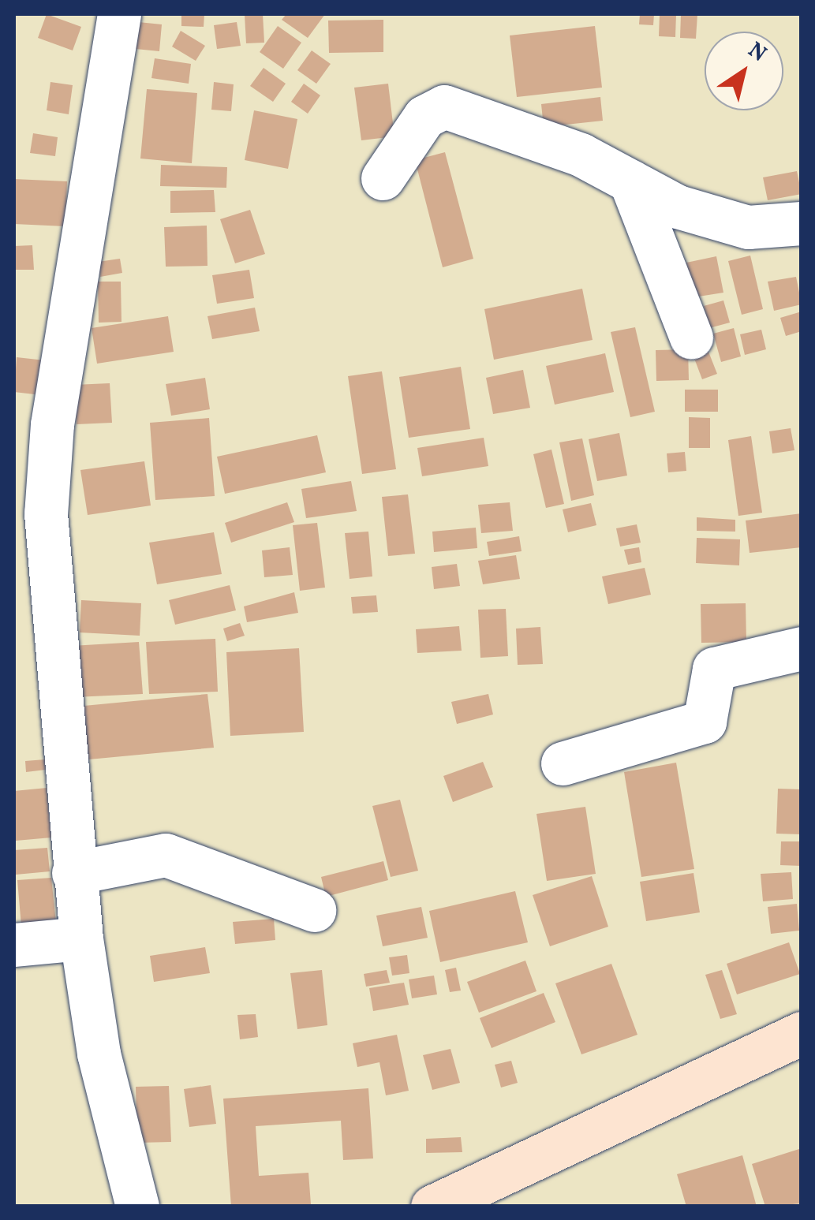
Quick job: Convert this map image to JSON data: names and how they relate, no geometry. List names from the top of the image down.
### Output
{
  "north": "top right"
}
